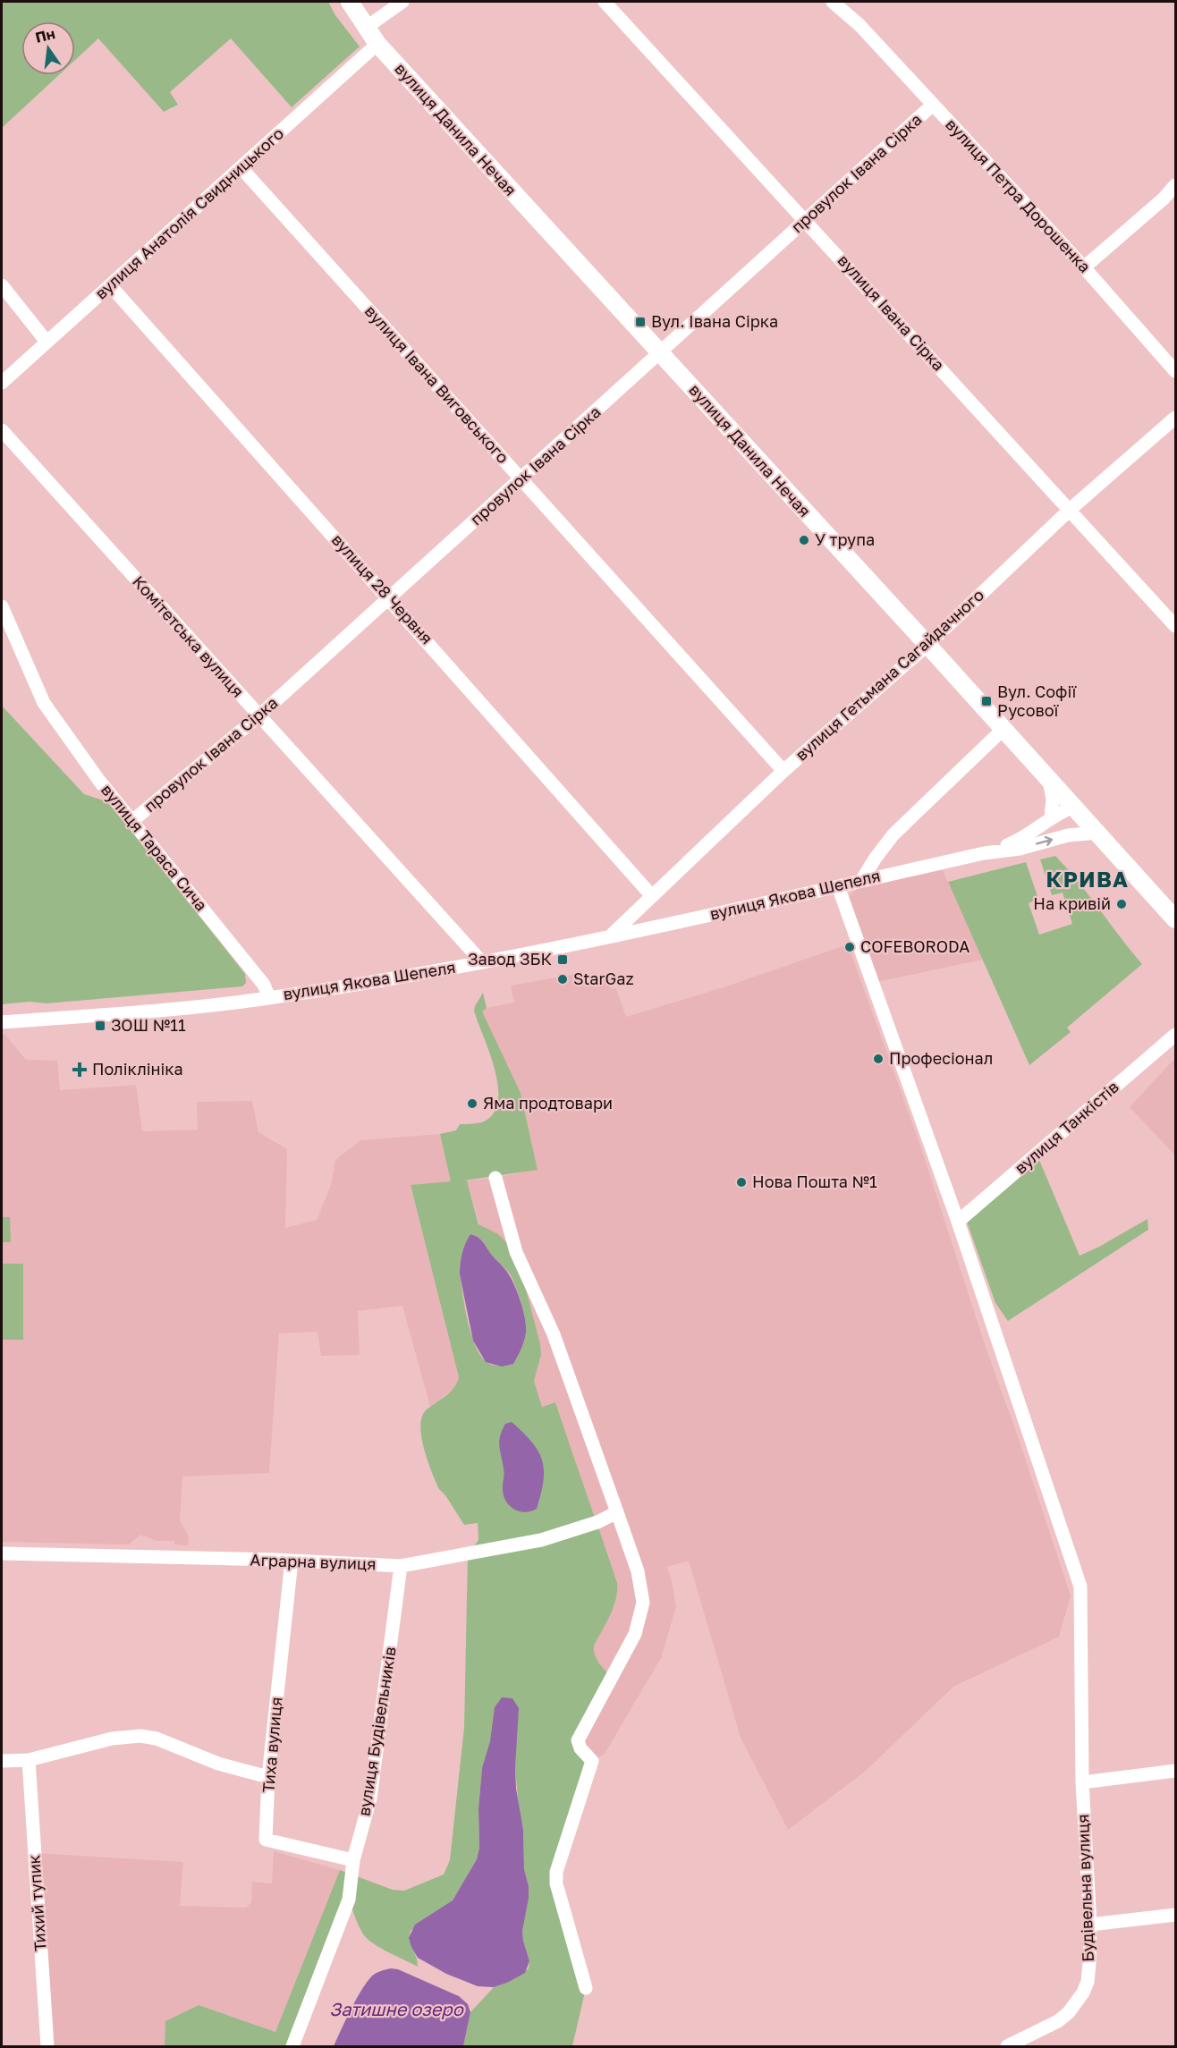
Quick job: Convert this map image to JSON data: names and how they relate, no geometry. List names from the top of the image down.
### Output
{
  "streets": {
    "main road": ["вулиця Данила Нечая"],
    "street": [
      "провулок Івана Сірка",
      "вулиця Петра Дорошенка",
      "вулиця Анатолія Свидницького",
      "вулиця Івана Сірка",
      "вулиця Івана Виговського",
      "вулиця 28 Червня",
      "Комітетська вулиця",
      "вулиця Гетьмана Сагайдачного",
      "вулиця Тараса Сича",
      "вулиця Якова Шепеля",
      "вулиця Танкістів",
      "Аграрна вулиця",
      "вулиця Будівельників",
      "Тиха вулиця",
      "Будівельна вулиця",
      "Тихий тупик"
    ]
  },
  "crossings": [
    ["вулиця Данила Нечая", "провулок Івана Сірка"],
    ["вулиця Данила Нечая", "вулиця Анатолія Свидницького"],
    ["вулиця Данила Нечая", "вулиця Гетьмана Сагайдачного"],
    ["провулок Івана Сірка", "вулиця Петра Дорошенка"],
    ["провулок Івана Сірка", "вулиця Івана Сірка"],
    ["провулок Івана Сірка", "вулиця Івана Виговського"],
    ["провулок Івана Сірка", "вулиця 28 Червня"],
    ["провулок Івана Сірка", "Комітетська вулиця"],
    ["провулок Івана Сірка", "вулиця Тараса Сича"],
    ["вулиця Анатолія Свидницького", "вулиця Івана Виговського"],
    ["вулиця Анатолія Свидницького", "вулиця 28 Червня"],
    ["вулиця Івана Сірка", "вулиця Гетьмана Сагайдачного"],
    ["вулиця Івана Виговського", "вулиця Гетьмана Сагайдачного"],
    ["вулиця 28 Червня", "вулиця Гетьмана Сагайдачного"],
    ["Комітетська вулиця", "вулиця Якова Шепеля"],
    ["вулиця Гетьмана Сагайдачного", "вулиця Якова Шепеля"],
    ["вулиця Тараса Сича", "вулиця Якова Шепеля"],
    ["вулиця Якова Шепеля", "Будівельна вулиця"],
    ["вулиця Танкістів", "Будівельна вулиця"],
    ["Аграрна вулиця", "вулиця Будівельників"],
    ["Аграрна вулиця", "Тиха вулиця"],
    ["вулиця Будівельників", "Тиха вулиця"]
  ],
  "districts": ["КРИВА"],
  "water": ["Затишне озеро"],
  "places": {
    "transit": [
      "Вул. Івана Сірка",
      "Вул. Софії Русової",
      "Завод ЗБК",
      "ЗОШ №11"
    ],
    "other": [
      "У трупа",
      "На кривій",
      "COFEBORODA",
      "StarGaz",
      "Професіонал",
      "Яма продтовари",
      "Нова Пошта №1"
    ],
    "health": ["Поліклініка"]
  },
  "north": "top"
}
